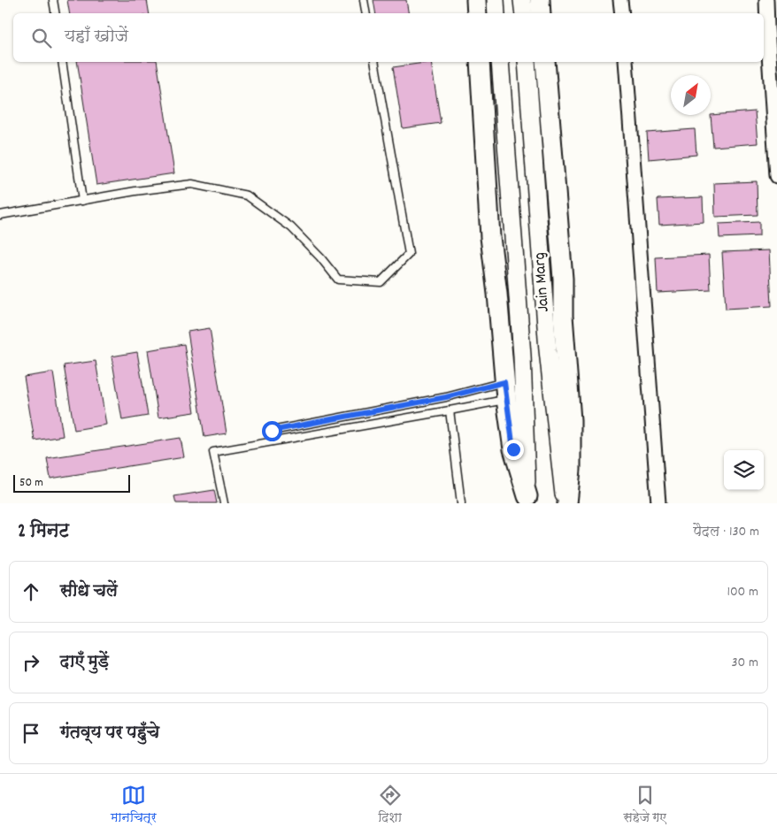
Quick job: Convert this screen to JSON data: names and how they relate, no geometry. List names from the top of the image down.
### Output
{
  "streets": {
    "street": ["Jain Marg"]
  },
  "scale_bar": "50 m",
  "north": "top right",
  "page": {
    "search": "यहाँ खोजें",
    "scale": "50 m",
    "heading": ["2 मिनट", "पैदल · 130 m"],
    "list": [
      ["सीधे चलें", "100 m"],
      ["दाएँ मुड़ें", "30 m"],
      "गंतव्य पर पहुँचे"
    ],
    "nav": ["मानचित्र", "दिशा", "सहेजे गए"]
  }
}
